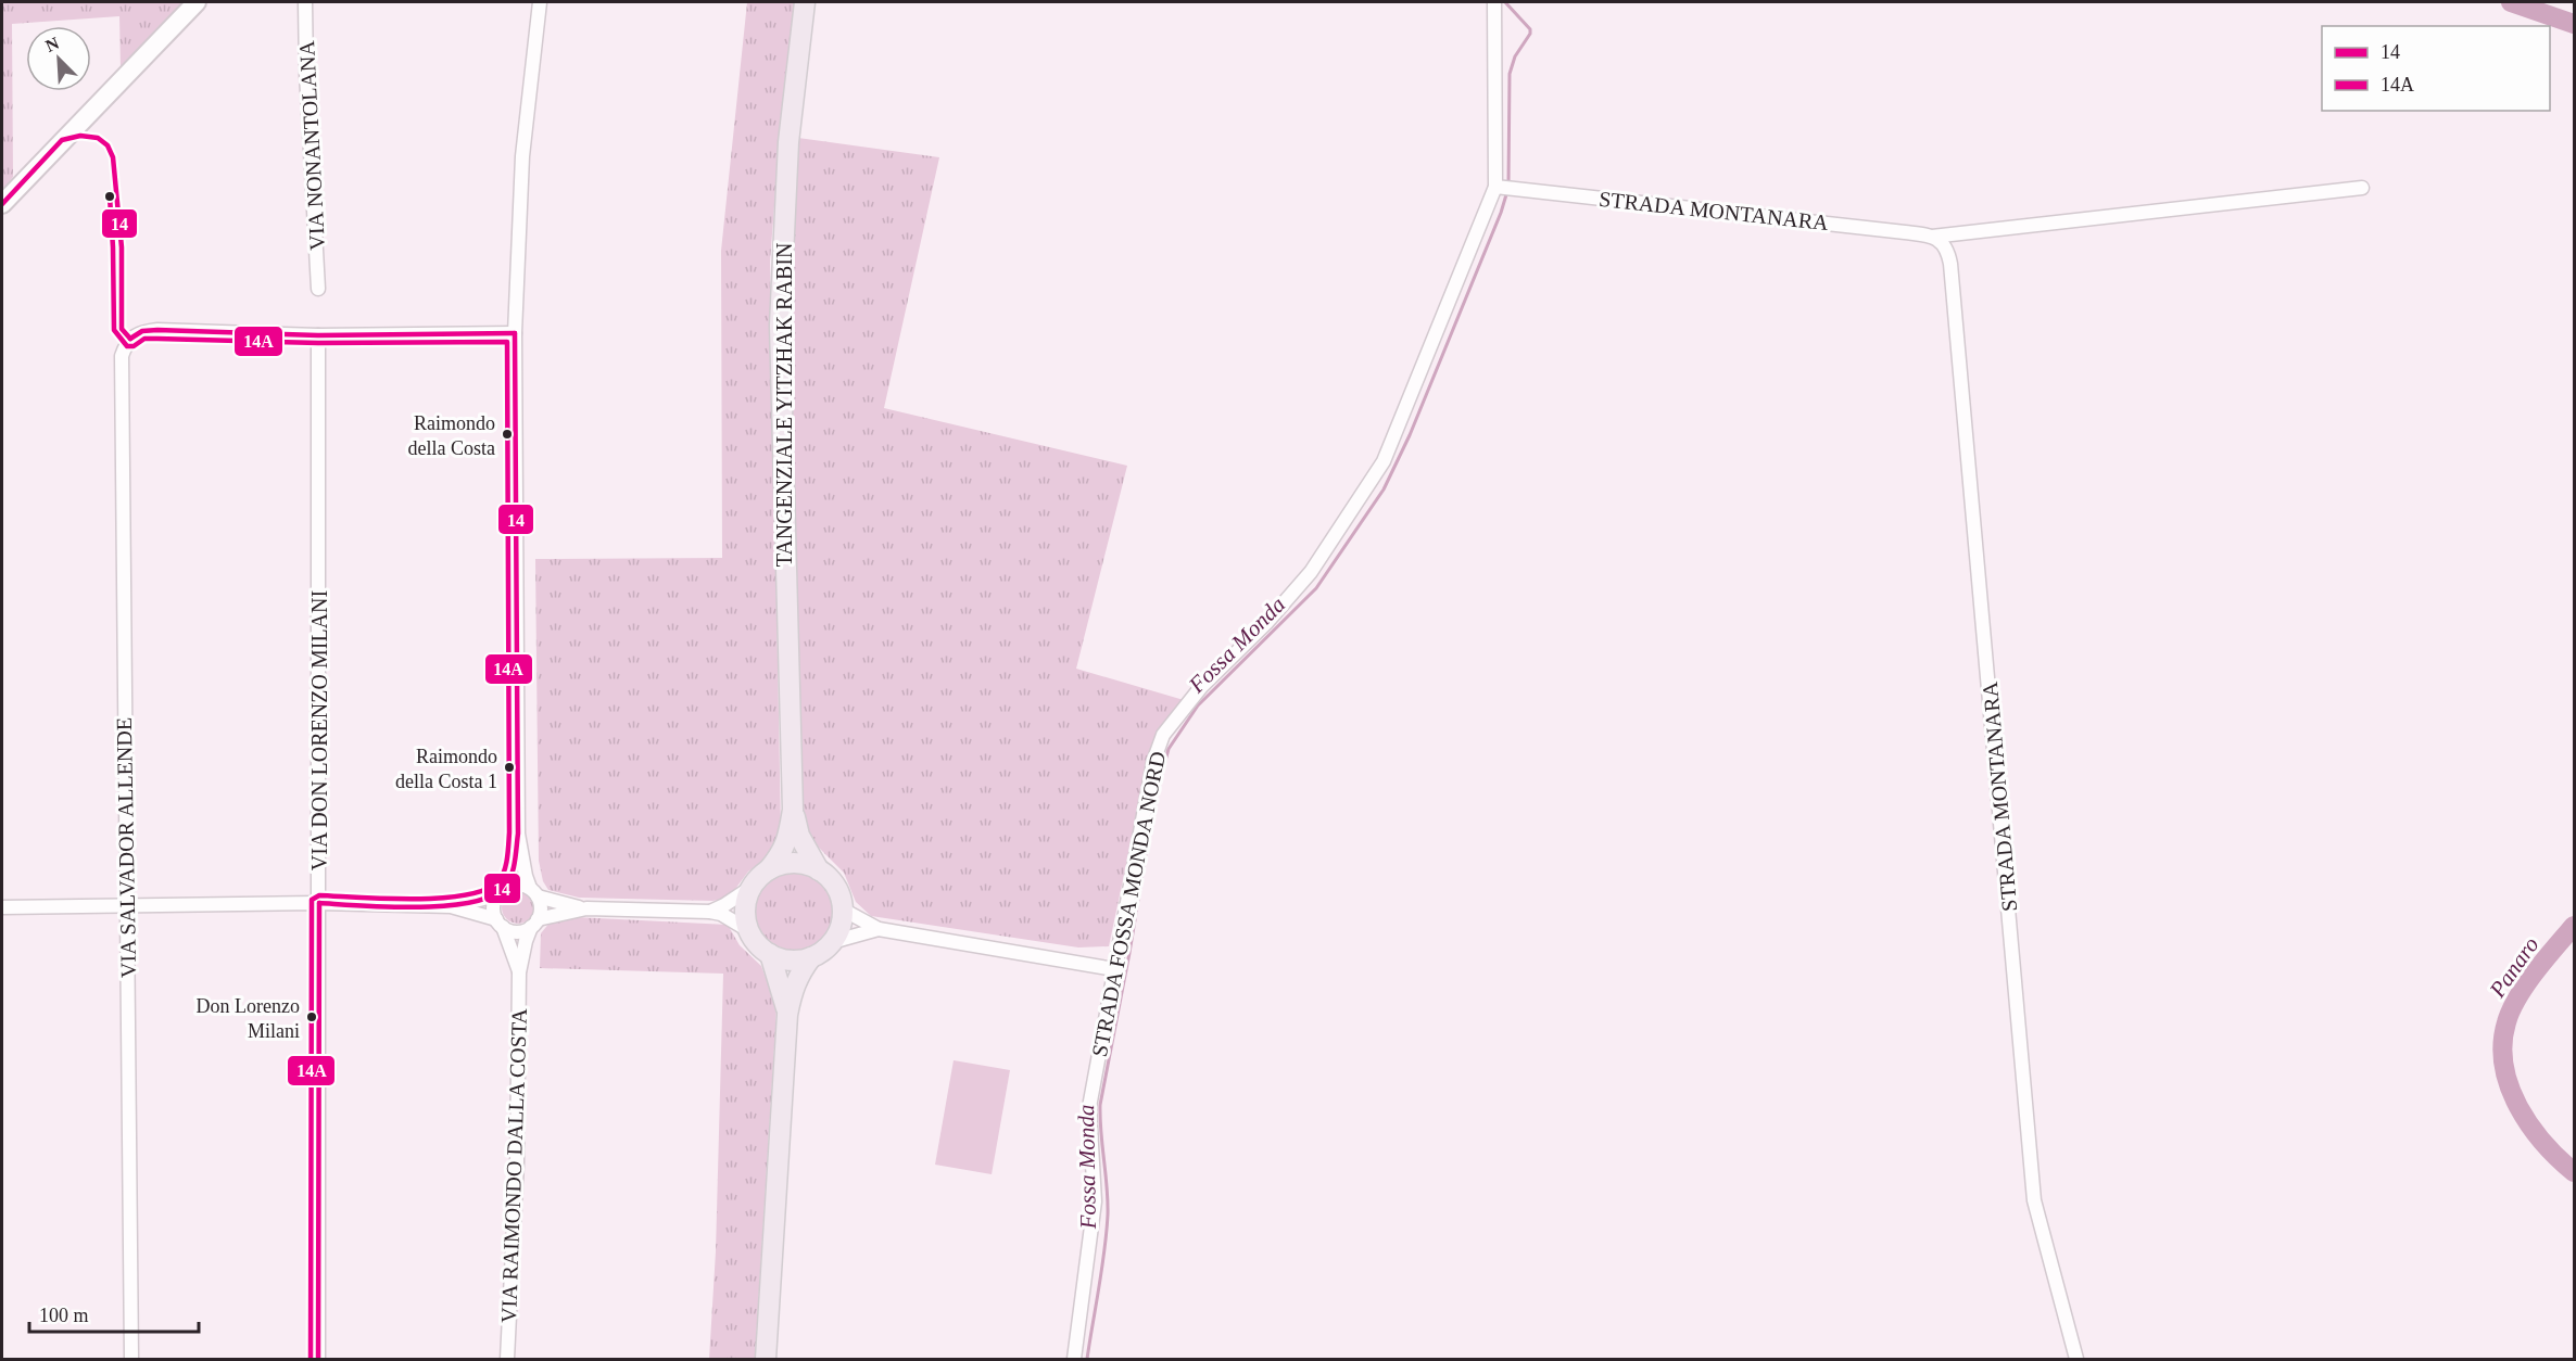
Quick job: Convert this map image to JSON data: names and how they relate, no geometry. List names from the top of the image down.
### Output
{
  "streets": {
    "main road": ["TANGENZIALE YITZHAK RABIN"],
    "street": [
      "VIA NONANTOLANA",
      "STRADA MONTANARA",
      "VIA DON LORENZO MILANI",
      "VIA SALVADOR ALLENDE",
      "STRADA FOSSA MONDA NORD",
      "VIA RAIMONDO DALLA COSTA"
    ]
  },
  "crossings": [
    ["STRADA MONTANARA", "STRADA FOSSA MONDA NORD"],
    ["VIA DON LORENZO MILANI", "VIA SALVADOR ALLENDE"]
  ],
  "water": ["Fossa Monda", "Panaro"],
  "places": ["Raimondo della Costa", "Raimondo della Costa 1", "Don Lorenzo Milani"],
  "lines": ["transit line 14", "transit line 14A"],
  "legend": ["14", "14A"],
  "scale_bar": "100 m",
  "north": "top left"
}
